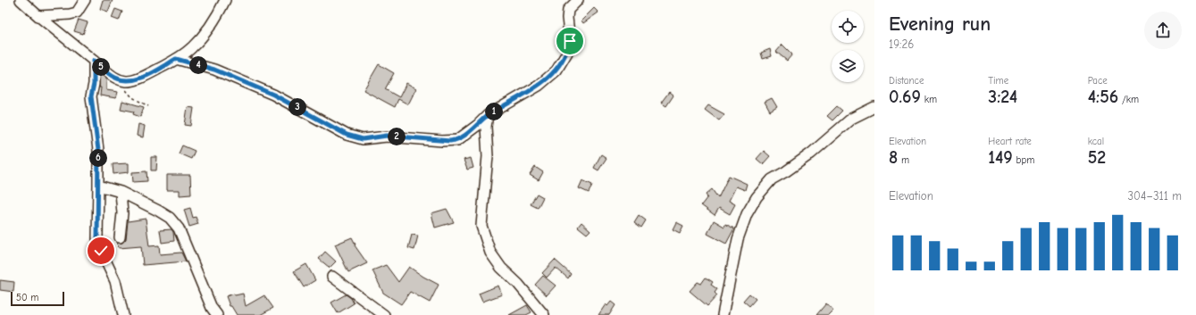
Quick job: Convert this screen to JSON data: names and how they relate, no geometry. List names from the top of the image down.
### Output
{
  "scale_bar": "50 m",
  "page": {
    "heading": ["Evening run", "19:26"],
    "pins": [
      "4",
      "5",
      "3",
      "1",
      "2",
      "6"
    ],
    "stats": [
      ["Distance", "0.69 km"],
      ["Time", "3:24"],
      ["Pace", "4:56 /km"],
      ["Elevation", "8 m"],
      ["Heart rate", "149 bpm"],
      ["kcal", "52"]
    ],
    "chart": ["Elevation", "304–311 m"],
    "scale": "50 m"
  }
}
